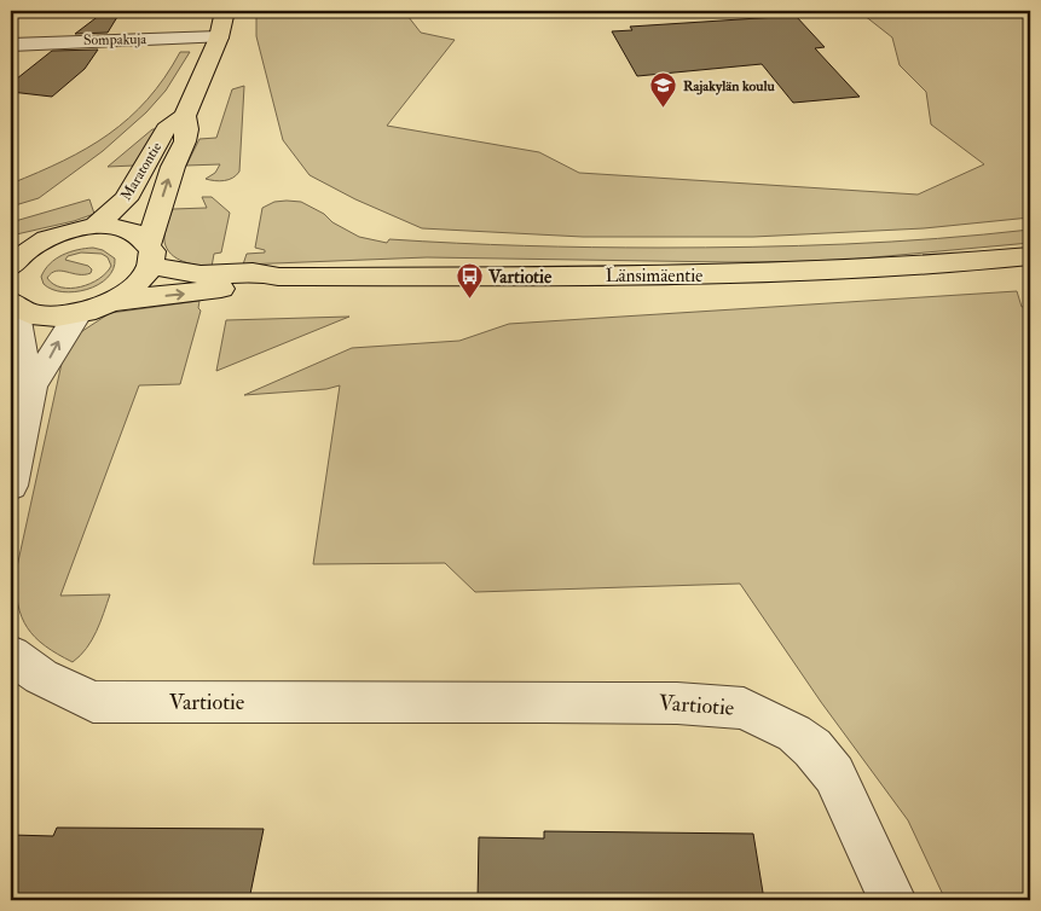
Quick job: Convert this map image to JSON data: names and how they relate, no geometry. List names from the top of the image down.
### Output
{
  "streets": {
    "main road": ["Maratontie", "Länsimäentie"],
    "street": ["Sompakuja", "Vartiotie"]
  },
  "crossings": [
    ["Sompakuja", "Maratontie"],
    ["Maratontie", "Länsimäentie"]
  ],
  "one_way": ["Maratontie"],
  "places": {
    "school or university": ["Rajakylän koulu"],
    "bus stop": ["Vartiotie"]
  }
}
